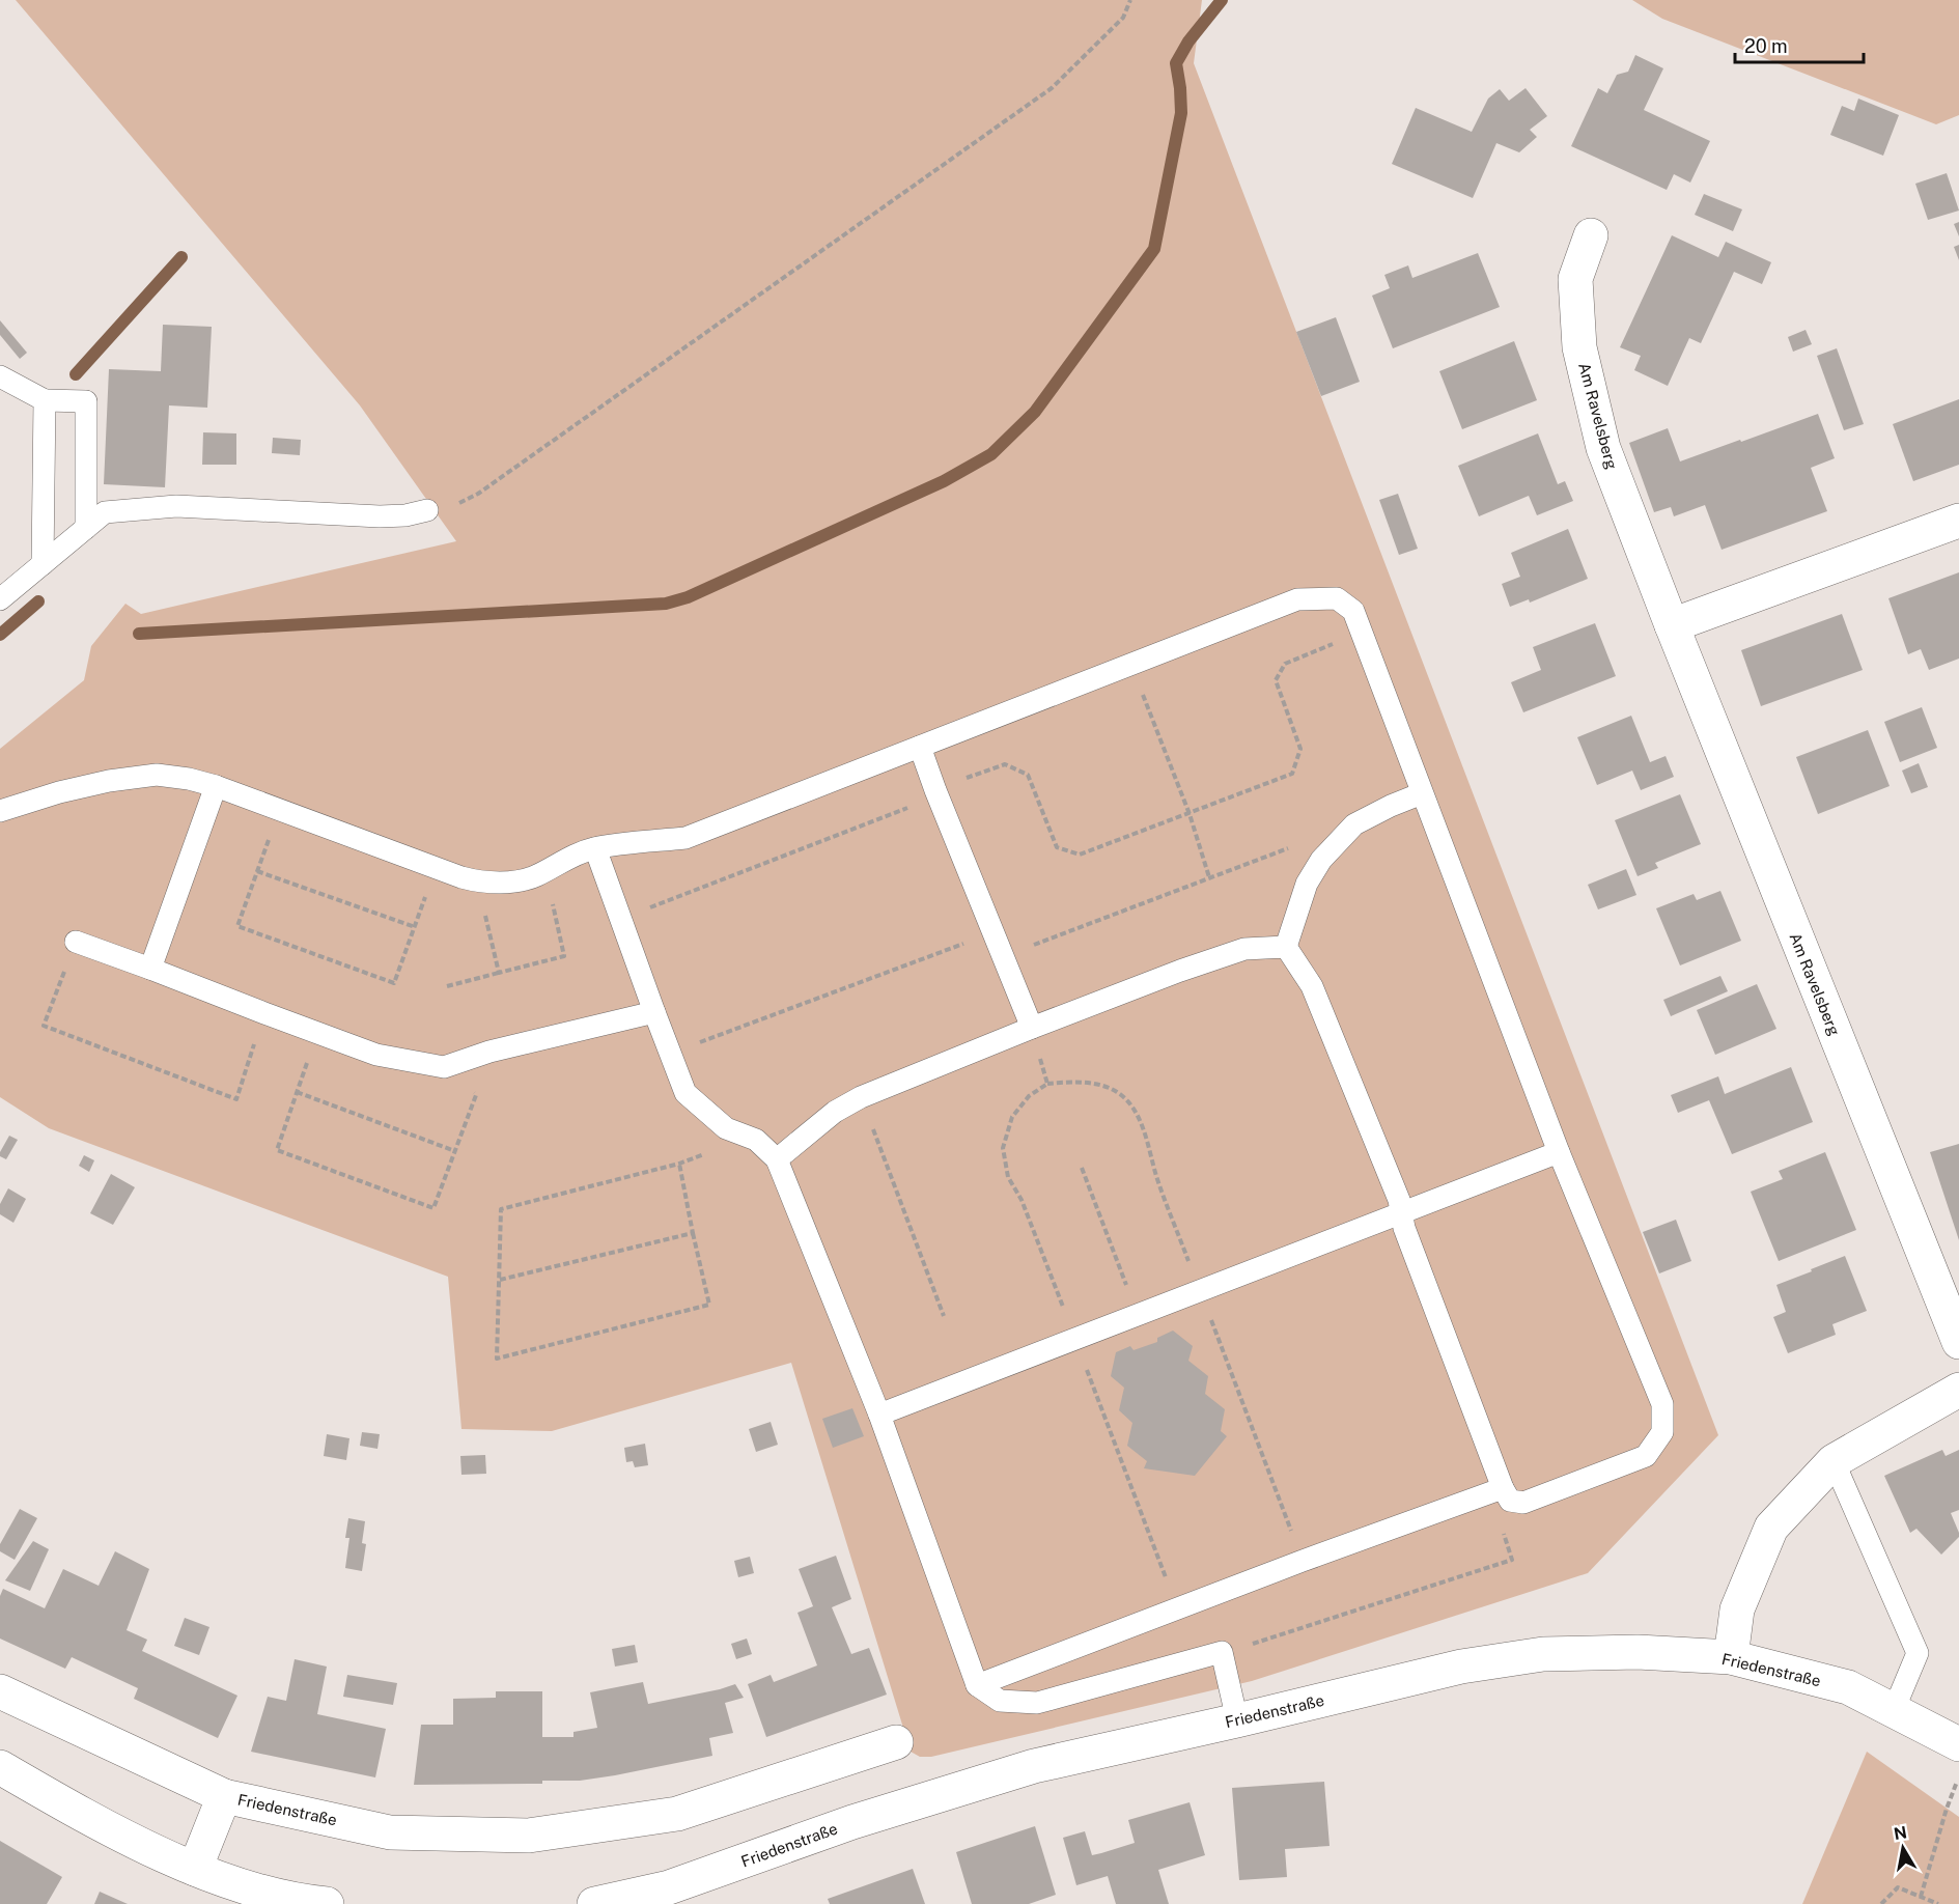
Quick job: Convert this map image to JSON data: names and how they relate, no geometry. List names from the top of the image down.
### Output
{
  "streets": {
    "street": ["Am Ravelsberg", "Friedenstraße"]
  },
  "scale_bar": "20 m",
  "north": "top"
}
